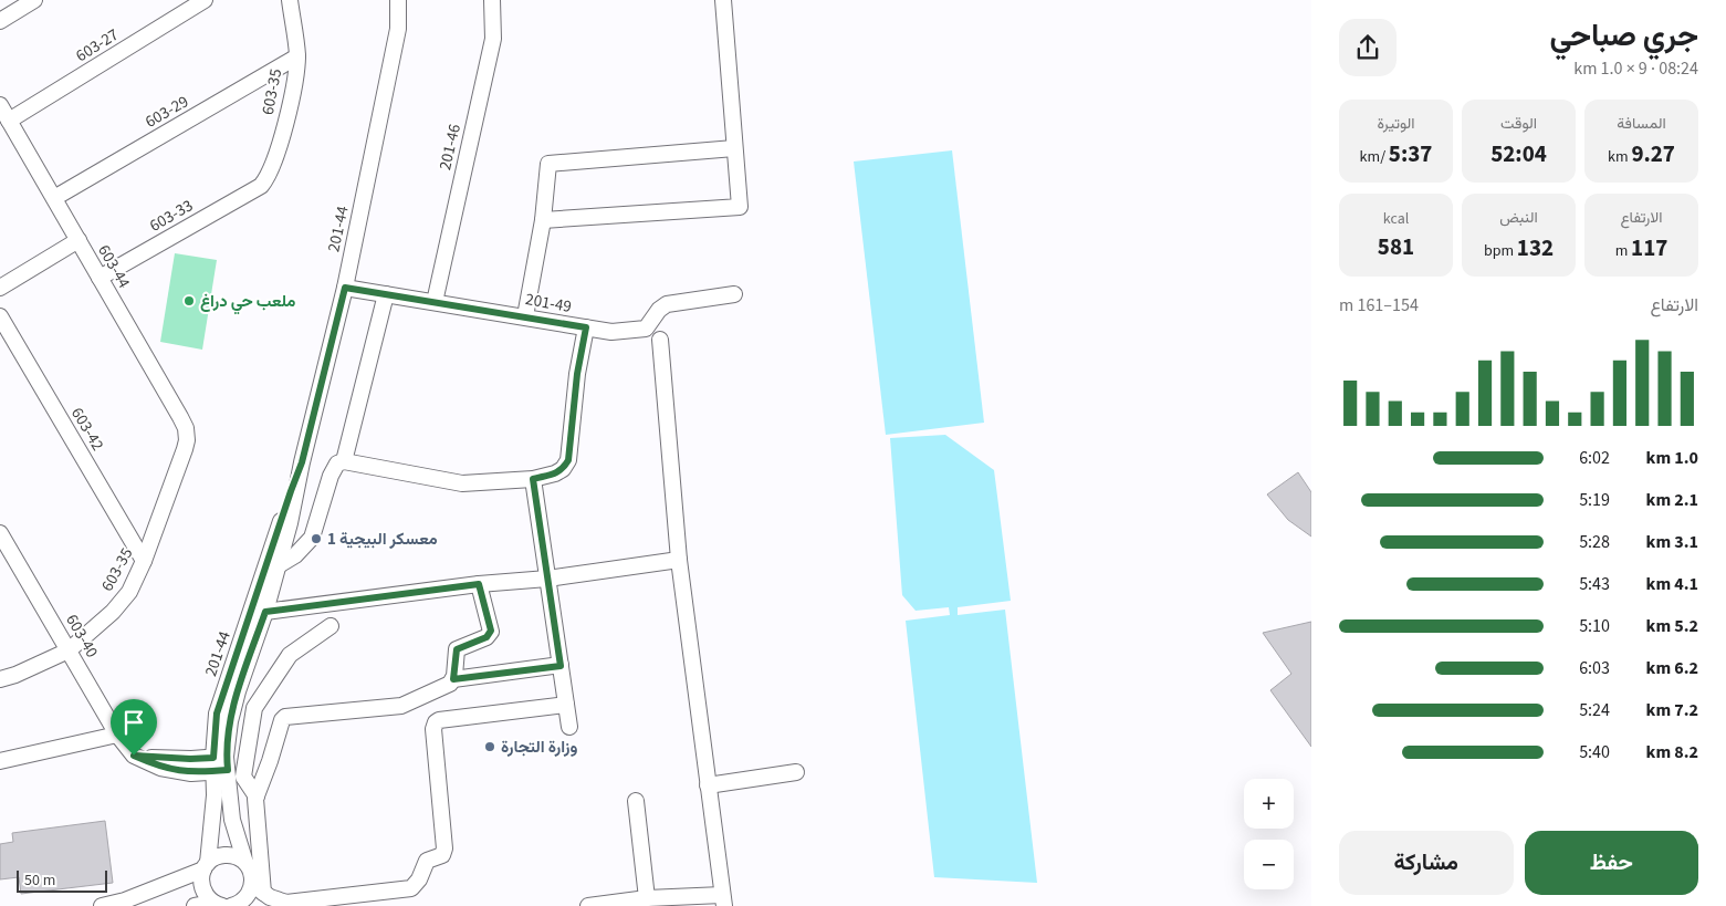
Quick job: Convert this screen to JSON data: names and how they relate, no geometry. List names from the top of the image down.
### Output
{
  "streets": {
    "street": [
      "603-27",
      "603-35",
      "603-29",
      "201-46",
      "603-33",
      "201-44",
      "603-44",
      "201-49",
      "603-42",
      "603-40"
    ]
  },
  "crossings": [
    ["603-27", "603-44"],
    ["603-35", "603-29"],
    ["603-35", "603-33"],
    ["603-35", "603-44"],
    ["603-35", "603-42"],
    ["603-35", "603-40"],
    ["603-29", "603-44"],
    ["201-46", "201-49"],
    ["603-33", "603-44"],
    ["201-44", "201-49"],
    ["201-44", "603-40"]
  ],
  "places": ["ملعب حي دراغ", "معسكر البيجية 1", "وزارة التجارة"],
  "scale_bar": "50 m",
  "page": {
    "heading": ["جري صباحي", "08:24 · 9 × 1.0 km"],
    "stats": [
      ["المسافة", "9.27 km"],
      ["الوقت", "52:04"],
      ["الوتيرة", "5:37 /km"],
      ["الارتفاع", "117 m"],
      ["النبض", "132 bpm"],
      ["kcal", "581"]
    ],
    "chart": ["الارتفاع", "154–161 m"],
    "list": [
      {
        "name": "1.0 km",
        "note": "6:02"
      },
      {
        "name": "2.1 km",
        "note": "5:19"
      },
      {
        "name": "3.1 km",
        "note": "5:28"
      },
      {
        "name": "4.1 km",
        "note": "5:43"
      },
      {
        "name": "5.2 km",
        "note": "5:10"
      },
      {
        "name": "6.2 km",
        "note": "6:03"
      },
      {
        "name": "7.2 km",
        "note": "5:24"
      },
      {
        "name": "8.2 km",
        "note": "5:40"
      }
    ],
    "map_buttons": ["+", "−"],
    "buttons": ["حفظ", "مشاركة"],
    "scale": "50 m"
  }
}
